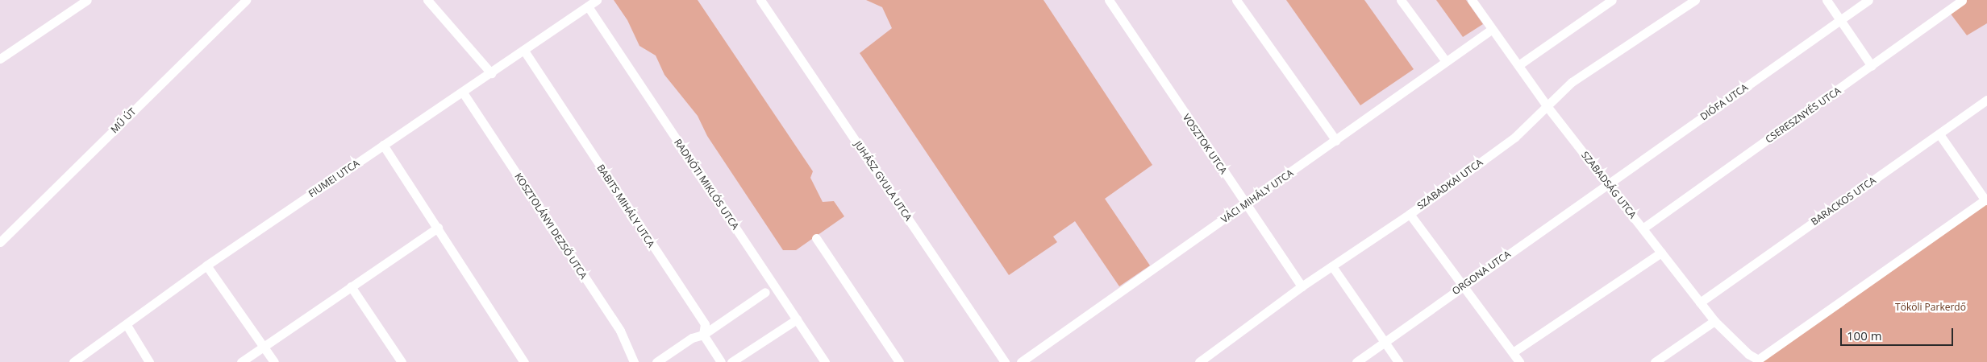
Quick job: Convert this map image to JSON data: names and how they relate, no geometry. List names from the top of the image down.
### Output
{
  "streets": {
    "street": [
      "DIÓFA UTCA",
      "CSERESZNYÉS UTCA",
      "MŰ ÚT",
      "VOSZTOK UTCA",
      "FIUMEI UTCA",
      "JUHÁSZ GYULA UTCA",
      "RADNÓTI MIKLÓS UTCA",
      "SZABADKAI UTCA",
      "SZABADSÁG UTCA",
      "VÁCI MIHÁLY UTCA",
      "BARACKOS UTCA",
      "BABITS MIHÁLY UTCA",
      "KOSZTOLÁNYI DEZSŐ UTCA",
      "ORGONA UTCA"
    ]
  },
  "crossings": [
    ["DIÓFA UTCA", "SZABADSÁG UTCA"],
    ["DIÓFA UTCA", "ORGONA UTCA"],
    ["CSERESZNYÉS UTCA", "SZABADSÁG UTCA"],
    ["VOSZTOK UTCA", "SZABADKAI UTCA"],
    ["VOSZTOK UTCA", "VÁCI MIHÁLY UTCA"],
    ["FIUMEI UTCA", "RADNÓTI MIKLÓS UTCA"],
    ["FIUMEI UTCA", "BABITS MIHÁLY UTCA"],
    ["FIUMEI UTCA", "KOSZTOLÁNYI DEZSŐ UTCA"],
    ["SZABADKAI UTCA", "SZABADSÁG UTCA"],
    ["SZABADSÁG UTCA", "VÁCI MIHÁLY UTCA"],
    ["SZABADSÁG UTCA", "BARACKOS UTCA"],
    ["SZABADSÁG UTCA", "ORGONA UTCA"]
  ],
  "parks": ["Tököli Parkerdő"],
  "scale_bar": "100 m"
}
